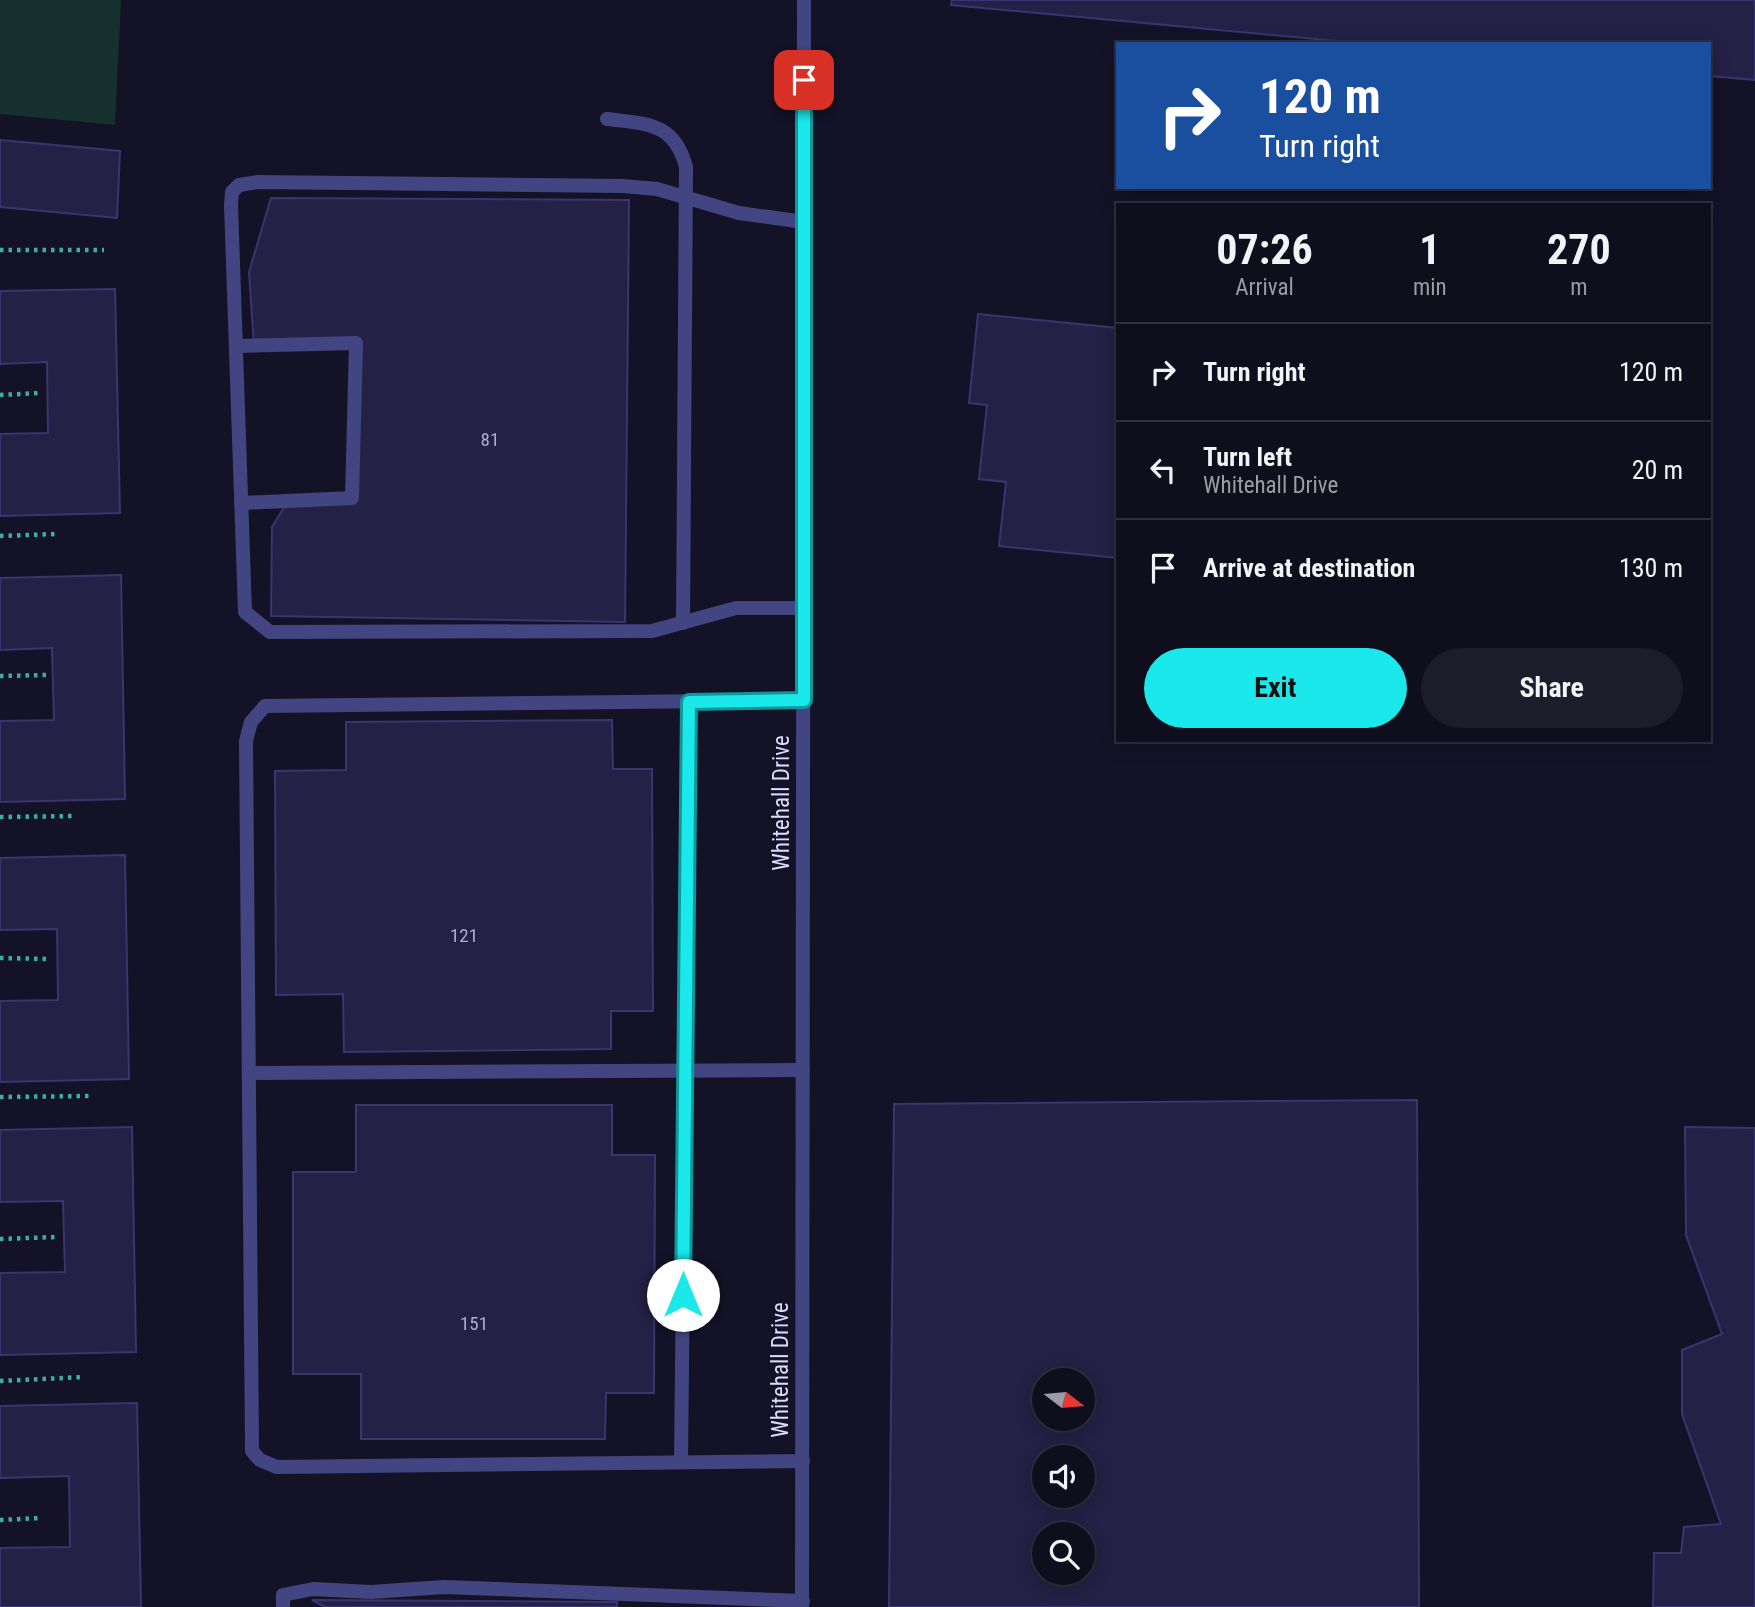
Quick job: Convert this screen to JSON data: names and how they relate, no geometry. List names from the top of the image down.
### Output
{
  "streets": {
    "street": ["Whitehall Drive"]
  },
  "house_numbers": ["81", "121", "151"],
  "north": "right",
  "page": {
    "turn": ["120 m", "Turn right"],
    "eta": [
      "07:26",
      "Arrival",
      "1",
      "min",
      "270",
      "m"
    ],
    "list": [
      {
        "name": "Turn right",
        "value": "120 m"
      },
      {
        "name": "Turn left",
        "note": "Whitehall Drive",
        "value": "20 m"
      },
      {
        "name": "Arrive at destination",
        "value": "130 m"
      }
    ],
    "buttons": ["Exit", "Share"]
  }
}
